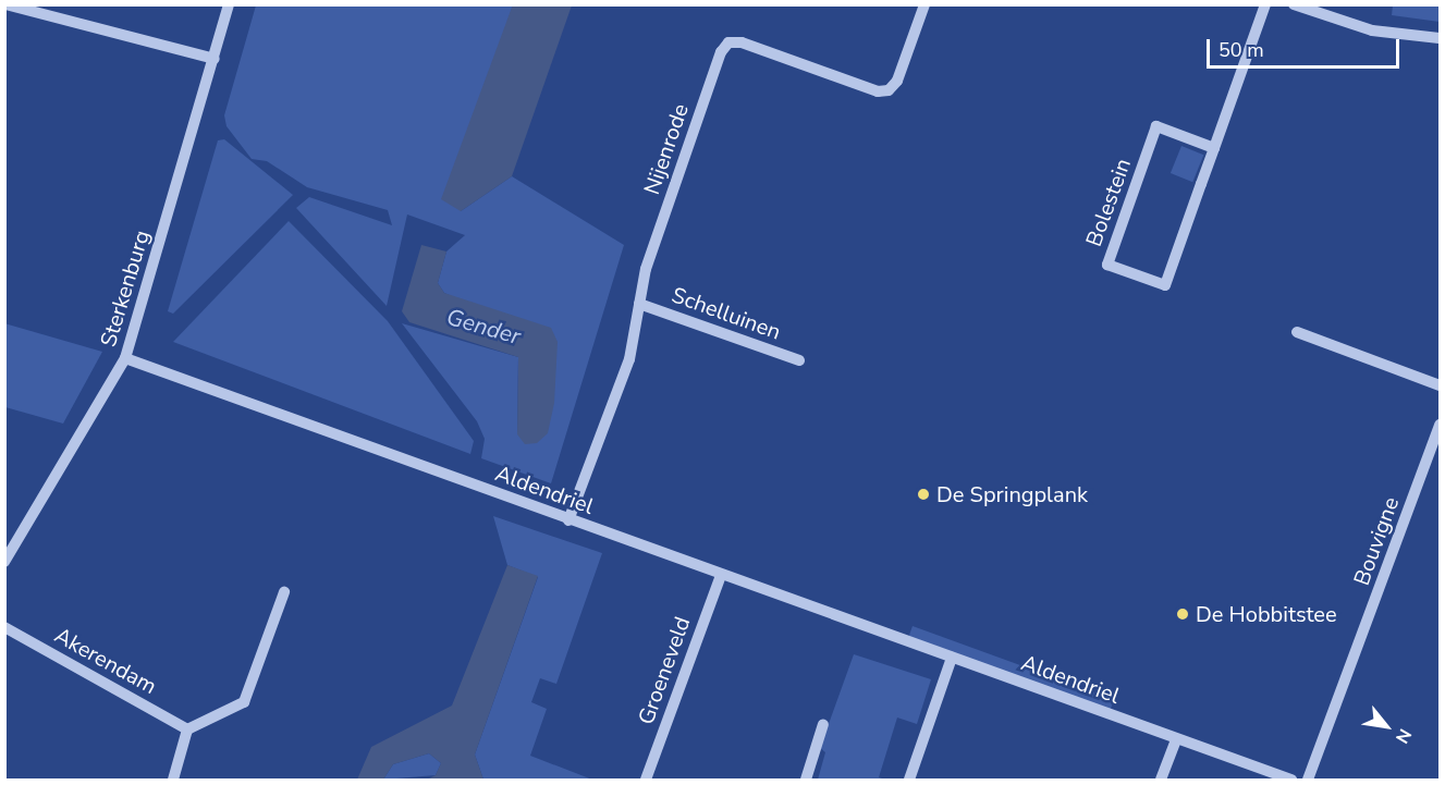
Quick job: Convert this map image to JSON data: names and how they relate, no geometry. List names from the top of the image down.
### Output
{
  "streets": {
    "street": [
      "Nijenrode",
      "Bolestein",
      "Sterkenburg",
      "Schelluinen",
      "Aldendriel",
      "Bouvigne",
      "Akerendam",
      "Groeneveld"
    ]
  },
  "crossings": [
    ["Nijenrode", "Schelluinen"],
    ["Nijenrode", "Aldendriel"],
    ["Sterkenburg", "Aldendriel"],
    ["Aldendriel", "Groeneveld"]
  ],
  "water": ["Gender"],
  "places": ["De Springplank", "De Hobbitstee"],
  "scale_bar": "50 m",
  "north": "bottom right"
}
